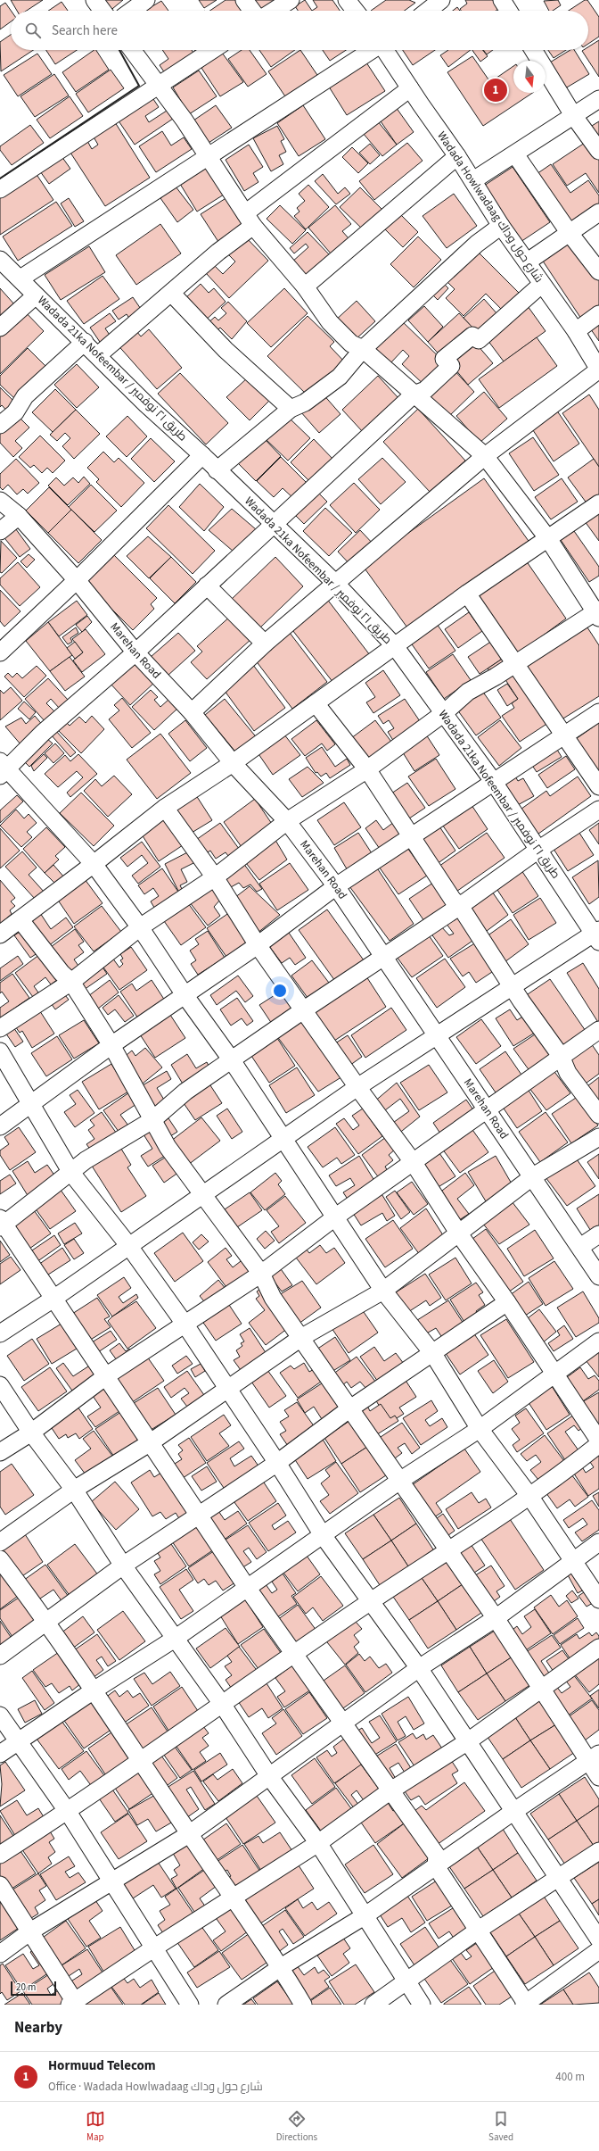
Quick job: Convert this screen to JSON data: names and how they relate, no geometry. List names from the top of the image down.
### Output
{
  "streets": {
    "street": ["Wadada Howlwadaag شارع حول وداك", "Wadada 21ka Nofeembar / طريق ٢١ نوفمبر", "Marehan Road"]
  },
  "scale_bar": "20 m",
  "north": "bottom",
  "page": {
    "search": "Search here",
    "pins": "1",
    "scale": "20 m",
    "heading": "Nearby",
    "list": [
      {
        "mark": "1",
        "name": "Hormuud Telecom",
        "note": "Office · Wadada Howlwadaag شارع حول وداك",
        "value": "400 m"
      }
    ],
    "nav": ["Map", "Directions", "Saved"]
  }
}
